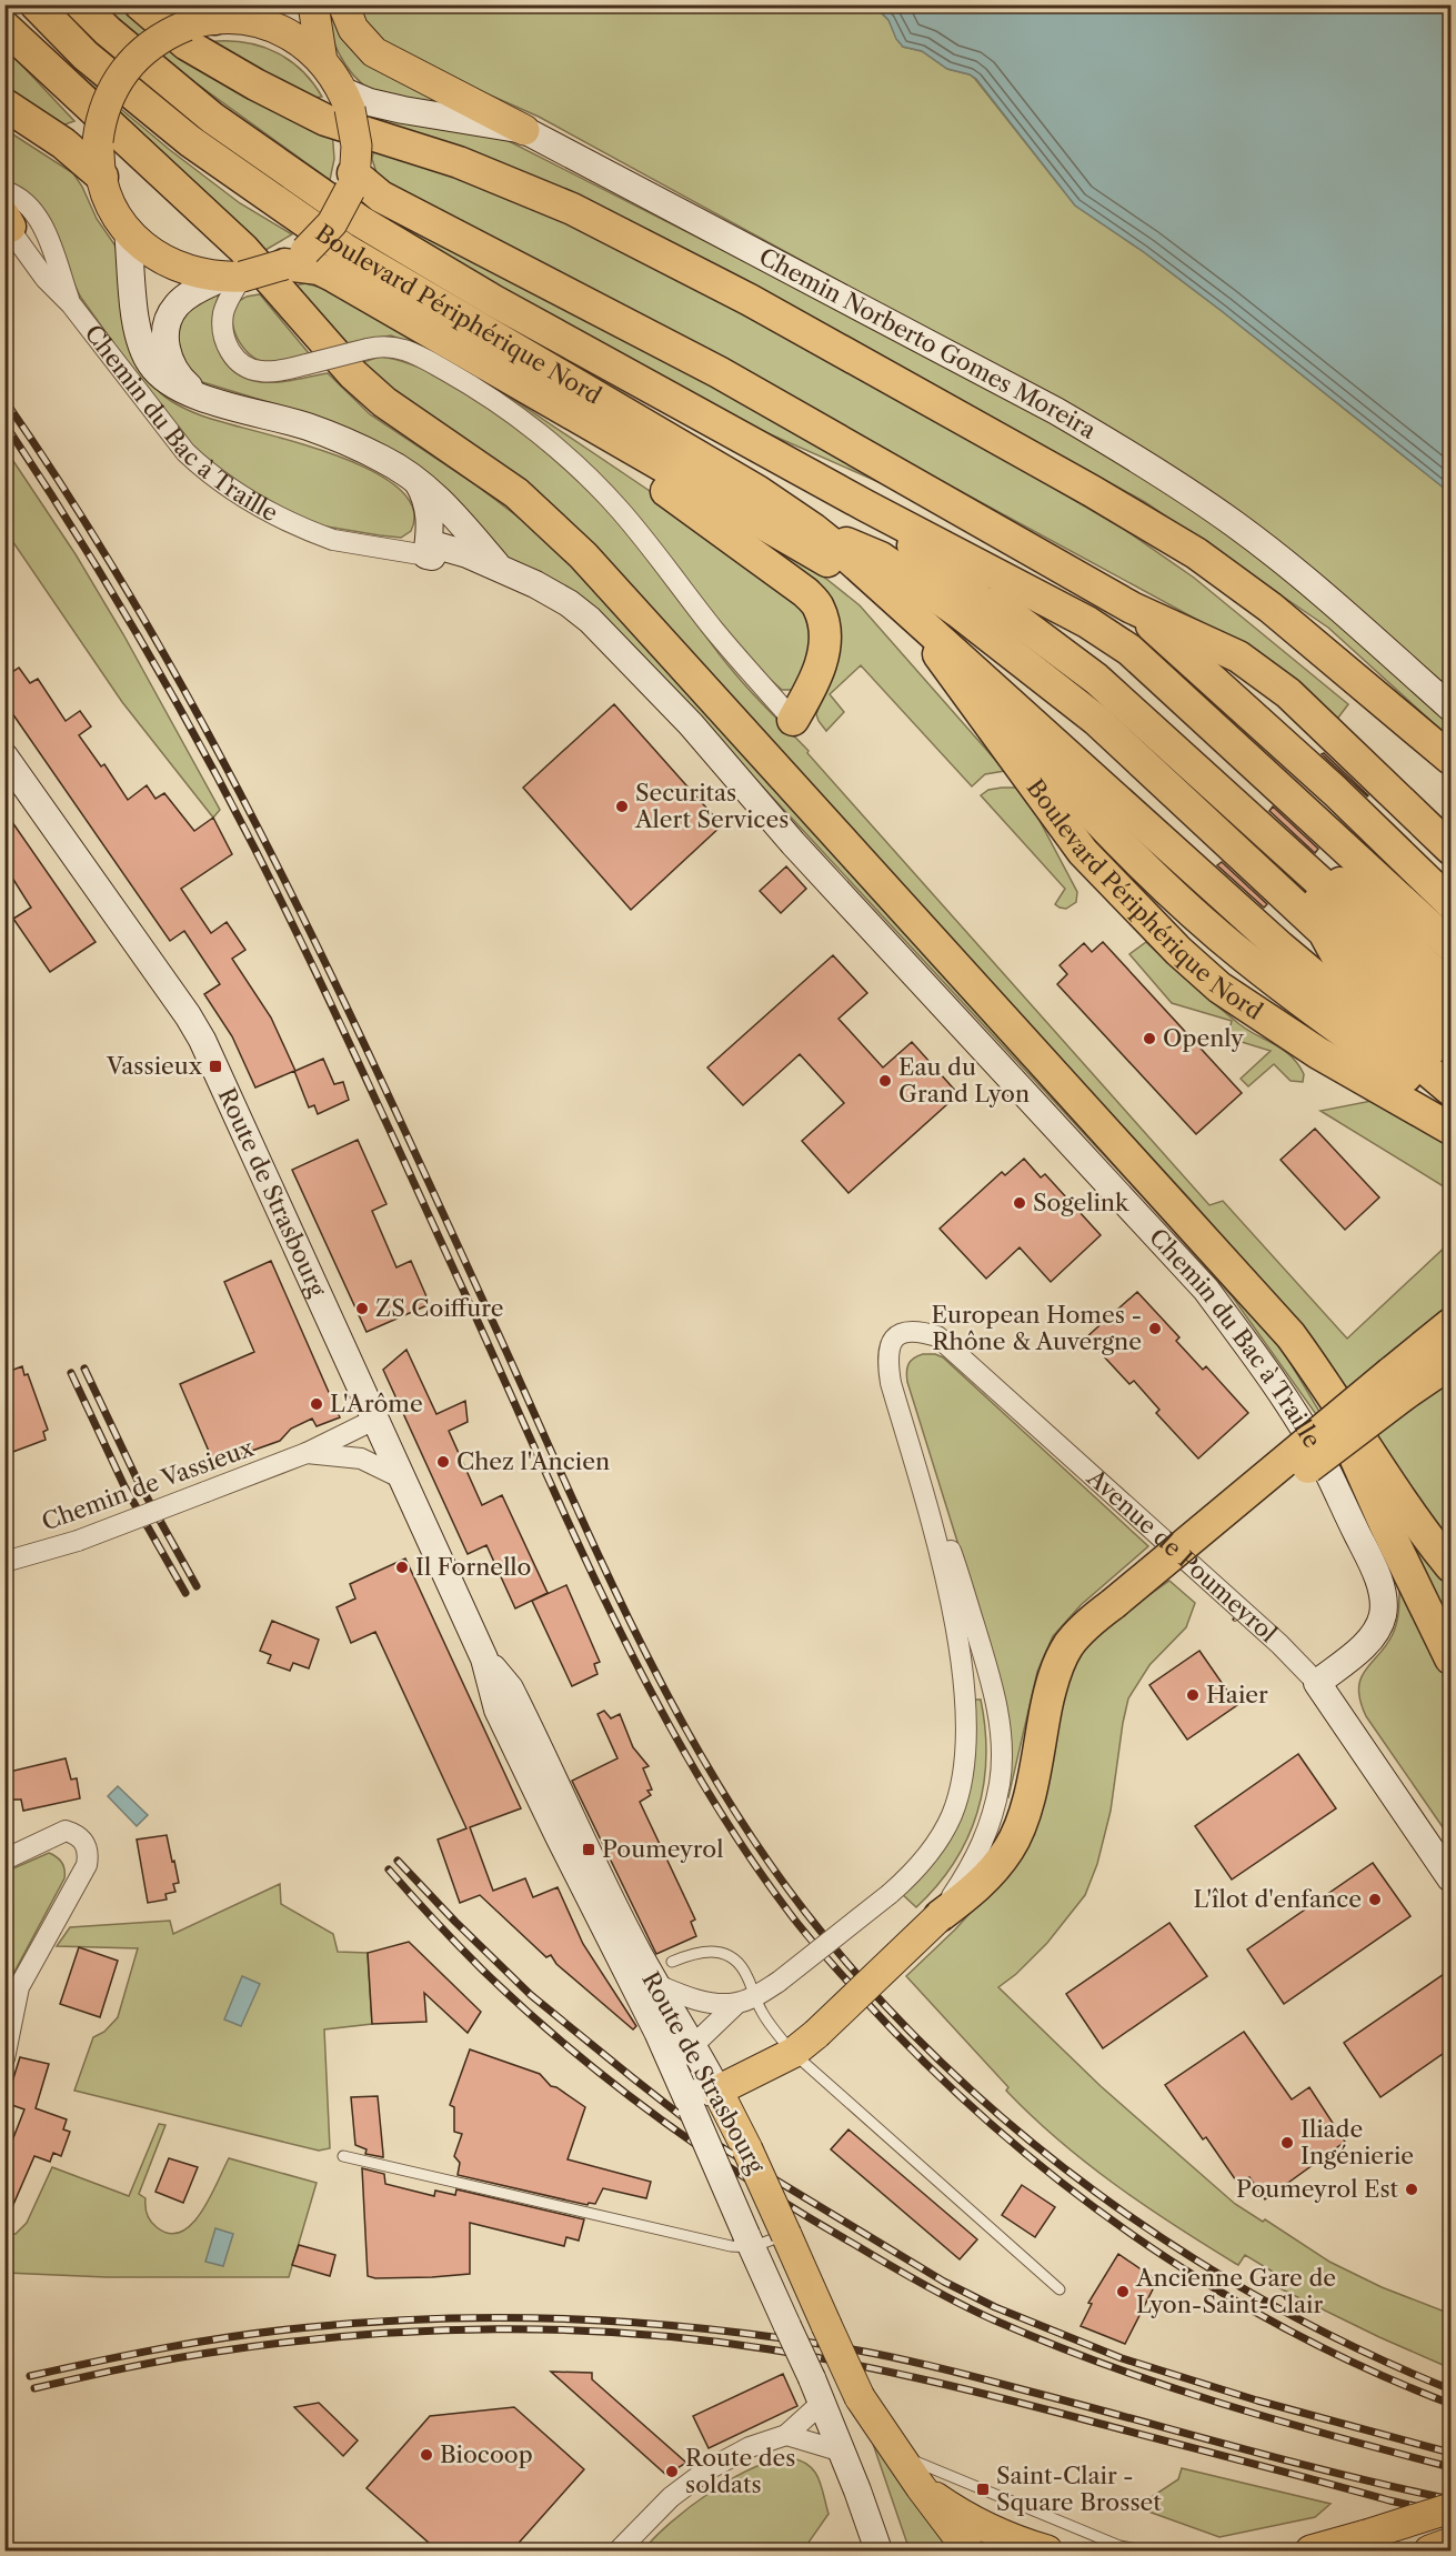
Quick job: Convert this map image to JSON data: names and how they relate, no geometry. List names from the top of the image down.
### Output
{
  "streets": {
    "highway": ["Boulevard Périphérique Nord"],
    "main road": [
      "Chemin Norberto Gomes Moreira",
      "Chemin du Bac à Traille",
      "Route de Strasbourg",
      "Avenue de Poumeyrol"
    ],
    "street": ["Chemin de Vassieux"]
  },
  "crossings": [
    ["Chemin du Bac à Traille", "Avenue de Poumeyrol"],
    ["Route de Strasbourg", "Chemin de Vassieux"],
    ["Route de Strasbourg", "Avenue de Poumeyrol"]
  ],
  "places": {
    "other": [
      "Securitas Alert Services",
      "Openly",
      "Eau du Grand Lyon",
      "Sogelink",
      "ZS Coiffure",
      "European Homes - Rhône & Auvergne",
      "L'Arôme",
      "Chez l'Ancien",
      "Il Fornello",
      "Haier",
      "L'îlot d'enfance",
      "Iliade Ingénierie",
      "Poumeyrol Est",
      "Ancienne Gare de Lyon-Saint-Clair",
      "Biocoop",
      "Route des soldats"
    ],
    "transit": ["Vassieux", "Poumeyrol", "Saint-Clair - Square Brosset"]
  }
}
